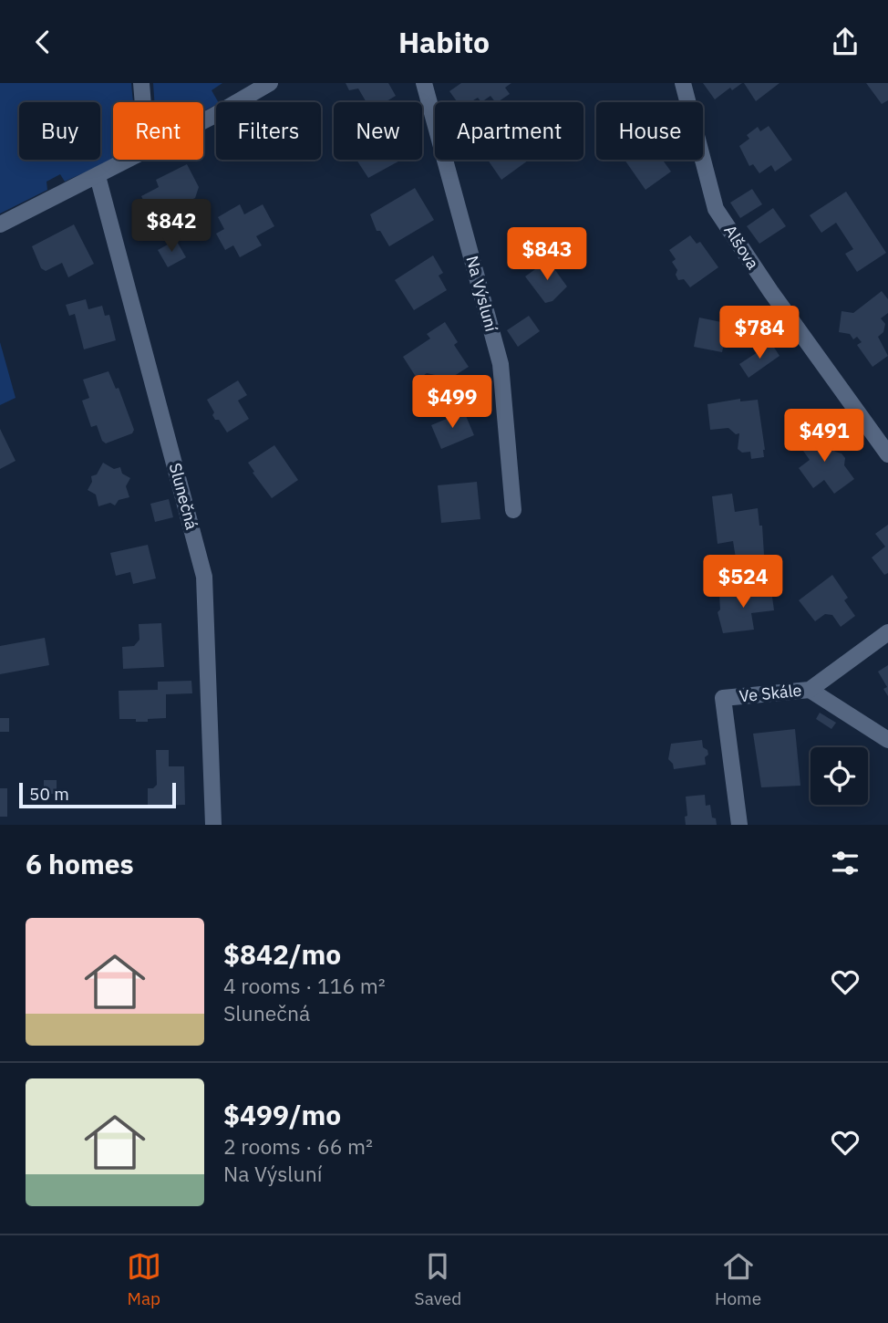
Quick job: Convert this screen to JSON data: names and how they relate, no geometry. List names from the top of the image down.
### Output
{
  "streets": {
    "street": [
      "Alšova",
      "Na Výsluní",
      "Slunečná",
      "Ve Skále"
    ]
  },
  "scale_bar": "50 m",
  "page": {
    "header": "Habito",
    "chip": [
      "Buy",
      "Rent",
      "Filters",
      "New",
      "Apartment",
      "House"
    ],
    "price": [
      "$842",
      "$843",
      "$784",
      "$499",
      "$491",
      "$524"
    ],
    "scale": "50 m",
    "heading": "6 homes",
    "list": [
      {
        "name": "$842/mo",
        "note": "4 rooms · 116 m² · Slunečná"
      },
      {
        "name": "$499/mo",
        "note": "2 rooms · 66 m² · Na Výsluní"
      }
    ],
    "tabs": ["Map", "Saved", "Home"]
  }
}
